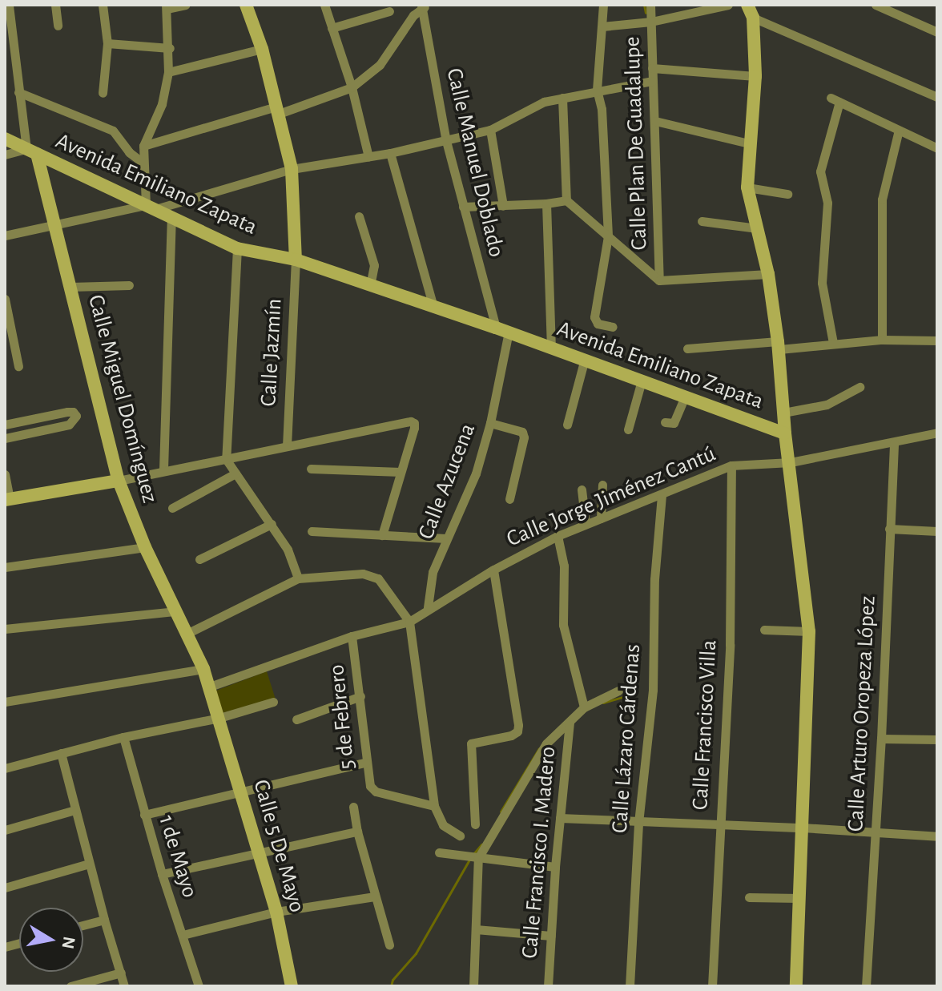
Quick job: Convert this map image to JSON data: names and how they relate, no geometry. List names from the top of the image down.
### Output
{
  "streets": {
    "street": [
      "Calle Plan De Guadalupe",
      "Calle Manuel Doblado",
      "Avenida Emiliano Zapata",
      "Calle Jazmín",
      "Calle Miguel Domínguez",
      "Calle Azucena",
      "Calle Jorge Jiménez Cantú",
      "Calle Arturo Oropeza López",
      "5 de Febrero",
      "Calle Francisco Villa",
      "Calle Lázaro Cárdenas",
      "Calle 5 De Mayo",
      "Calle Francisco I. Madero",
      "1 de Mayo"
    ]
  },
  "crossings": [
    ["Calle Manuel Doblado", "Avenida Emiliano Zapata"],
    ["Calle Manuel Doblado", "Calle Azucena"],
    ["Avenida Emiliano Zapata", "Calle Jazmín"],
    ["Avenida Emiliano Zapata", "Calle Miguel Domínguez"],
    ["Avenida Emiliano Zapata", "Calle Azucena"],
    ["Avenida Emiliano Zapata", "Calle Jorge Jiménez Cantú"],
    ["Calle Miguel Domínguez", "Calle Jorge Jiménez Cantú"],
    ["Calle Miguel Domínguez", "Calle 5 De Mayo"],
    ["Calle Azucena", "Calle Jorge Jiménez Cantú"],
    ["Calle Jorge Jiménez Cantú", "Calle Arturo Oropeza López"],
    ["Calle Jorge Jiménez Cantú", "5 de Febrero"],
    ["Calle Jorge Jiménez Cantú", "Calle Francisco Villa"],
    ["Calle Jorge Jiménez Cantú", "Calle Lázaro Cárdenas"]
  ],
  "north": "right"
}
